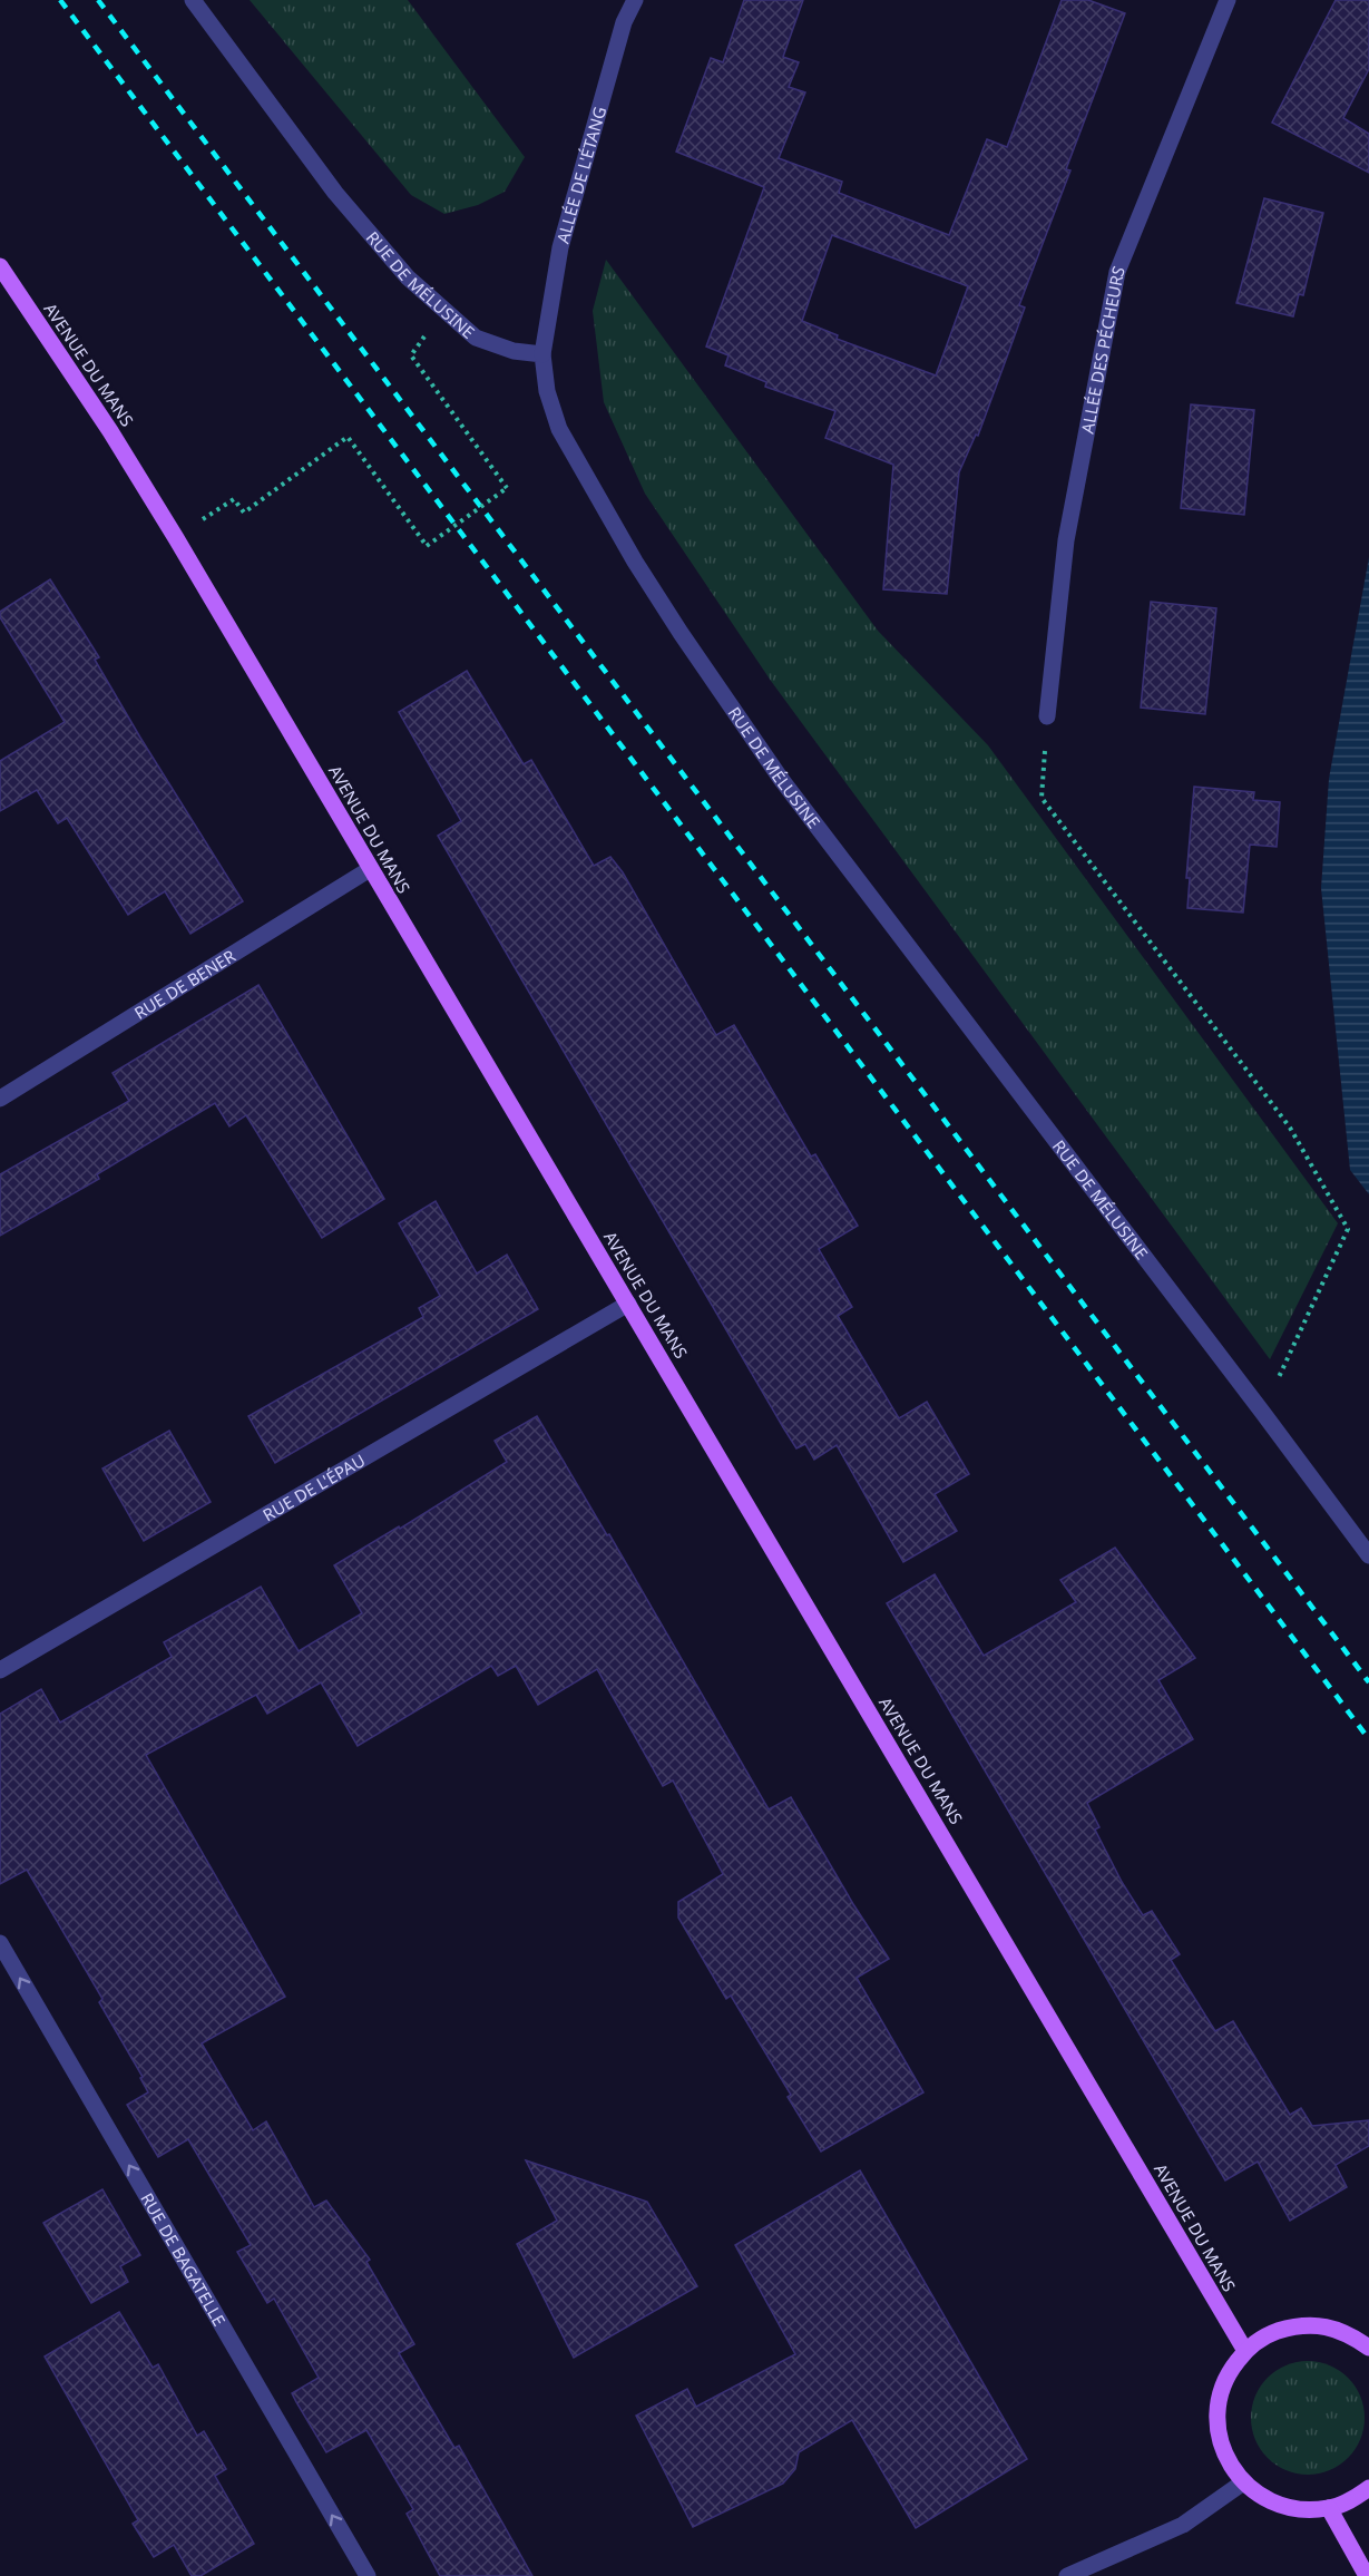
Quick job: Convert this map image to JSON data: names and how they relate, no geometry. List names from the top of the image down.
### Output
{
  "streets": {
    "main road": ["AVENUE DU MANS"],
    "street": [
      "ALLÉE DE L'ÉTANG",
      "RUE DE MÉLUSINE",
      "ALLÉE DES PÉCHEURS",
      "RUE DE BENER",
      "RUE DE L'ÉPAU",
      "RUE DE BAGATELLE"
    ]
  },
  "crossings": [
    ["ALLÉE DE L'ÉTANG", "RUE DE MÉLUSINE"],
    ["AVENUE DU MANS", "RUE DE BENER"],
    ["AVENUE DU MANS", "RUE DE L'ÉPAU"]
  ],
  "one_way": ["RUE DE BAGATELLE"]
}
